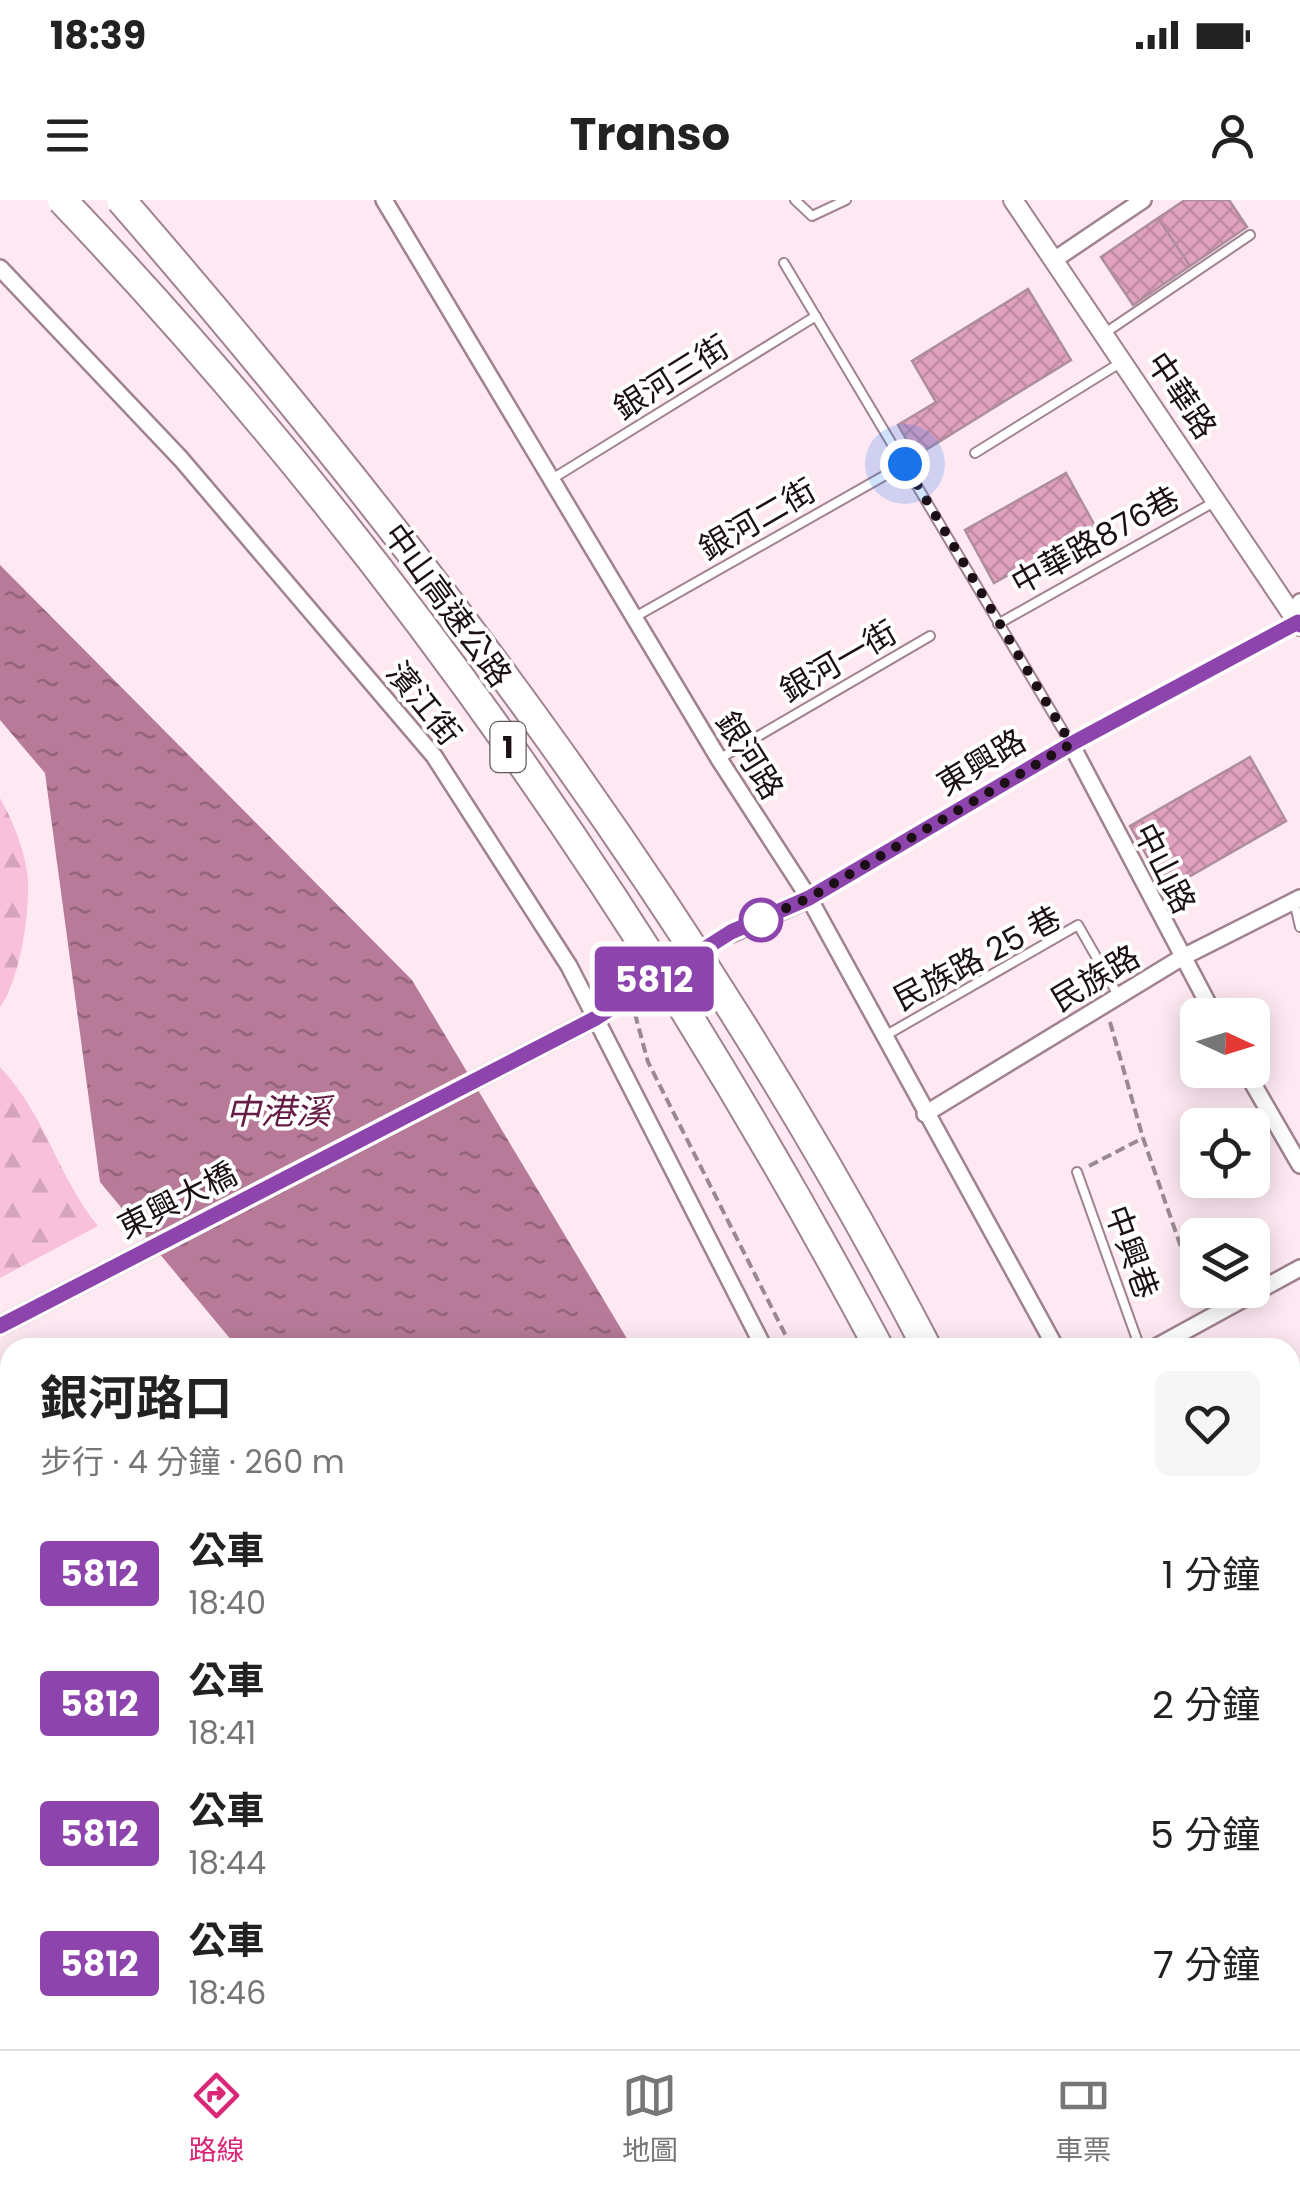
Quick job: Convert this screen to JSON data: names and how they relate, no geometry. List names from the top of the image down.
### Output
{
  "streets": {
    "highway": ["中山高速公路", "1"],
    "street": [
      "中華路",
      "濱江街",
      "銀河路",
      "東興路",
      "中山路",
      "民族路",
      "東興大橋"
    ],
    "lane": [
      "銀河三街",
      "銀河二街",
      "中華路876巷",
      "銀河一街",
      "民族路 25 巷",
      "中興巷"
    ]
  },
  "crossings": [
    ["銀河三街", "銀河路"],
    ["中華路", "中華路876巷"],
    ["中華路", "東興路"],
    ["銀河二街", "銀河路"],
    ["銀河一街", "銀河路"],
    ["濱江街", "東興大橋"],
    ["銀河路", "東興路"],
    ["銀河路", "民族路 25 巷"],
    ["銀河路", "民族路"],
    ["東興路", "中山路"],
    ["中山路", "民族路"],
    ["民族路 25 巷", "民族路"]
  ],
  "water": ["中港溪"],
  "lines": ["bus line 5812"],
  "north": "right",
  "page": {
    "status": "18:39",
    "header": "Transo",
    "on_map": "5812",
    "heading": ["銀河路口", "步行 · 4 分鐘 · 260 m"],
    "list": [
      {
        "mark": "5812",
        "name": "公車",
        "note": "18:40",
        "value": "1 分鐘"
      },
      {
        "mark": "5812",
        "name": "公車",
        "note": "18:41",
        "value": "2 分鐘"
      },
      {
        "mark": "5812",
        "name": "公車",
        "note": "18:44",
        "value": "5 分鐘"
      },
      {
        "mark": "5812",
        "name": "公車",
        "note": "18:46",
        "value": "7 分鐘"
      }
    ],
    "tabs": ["路線", "地圖", "車票"]
  }
}
